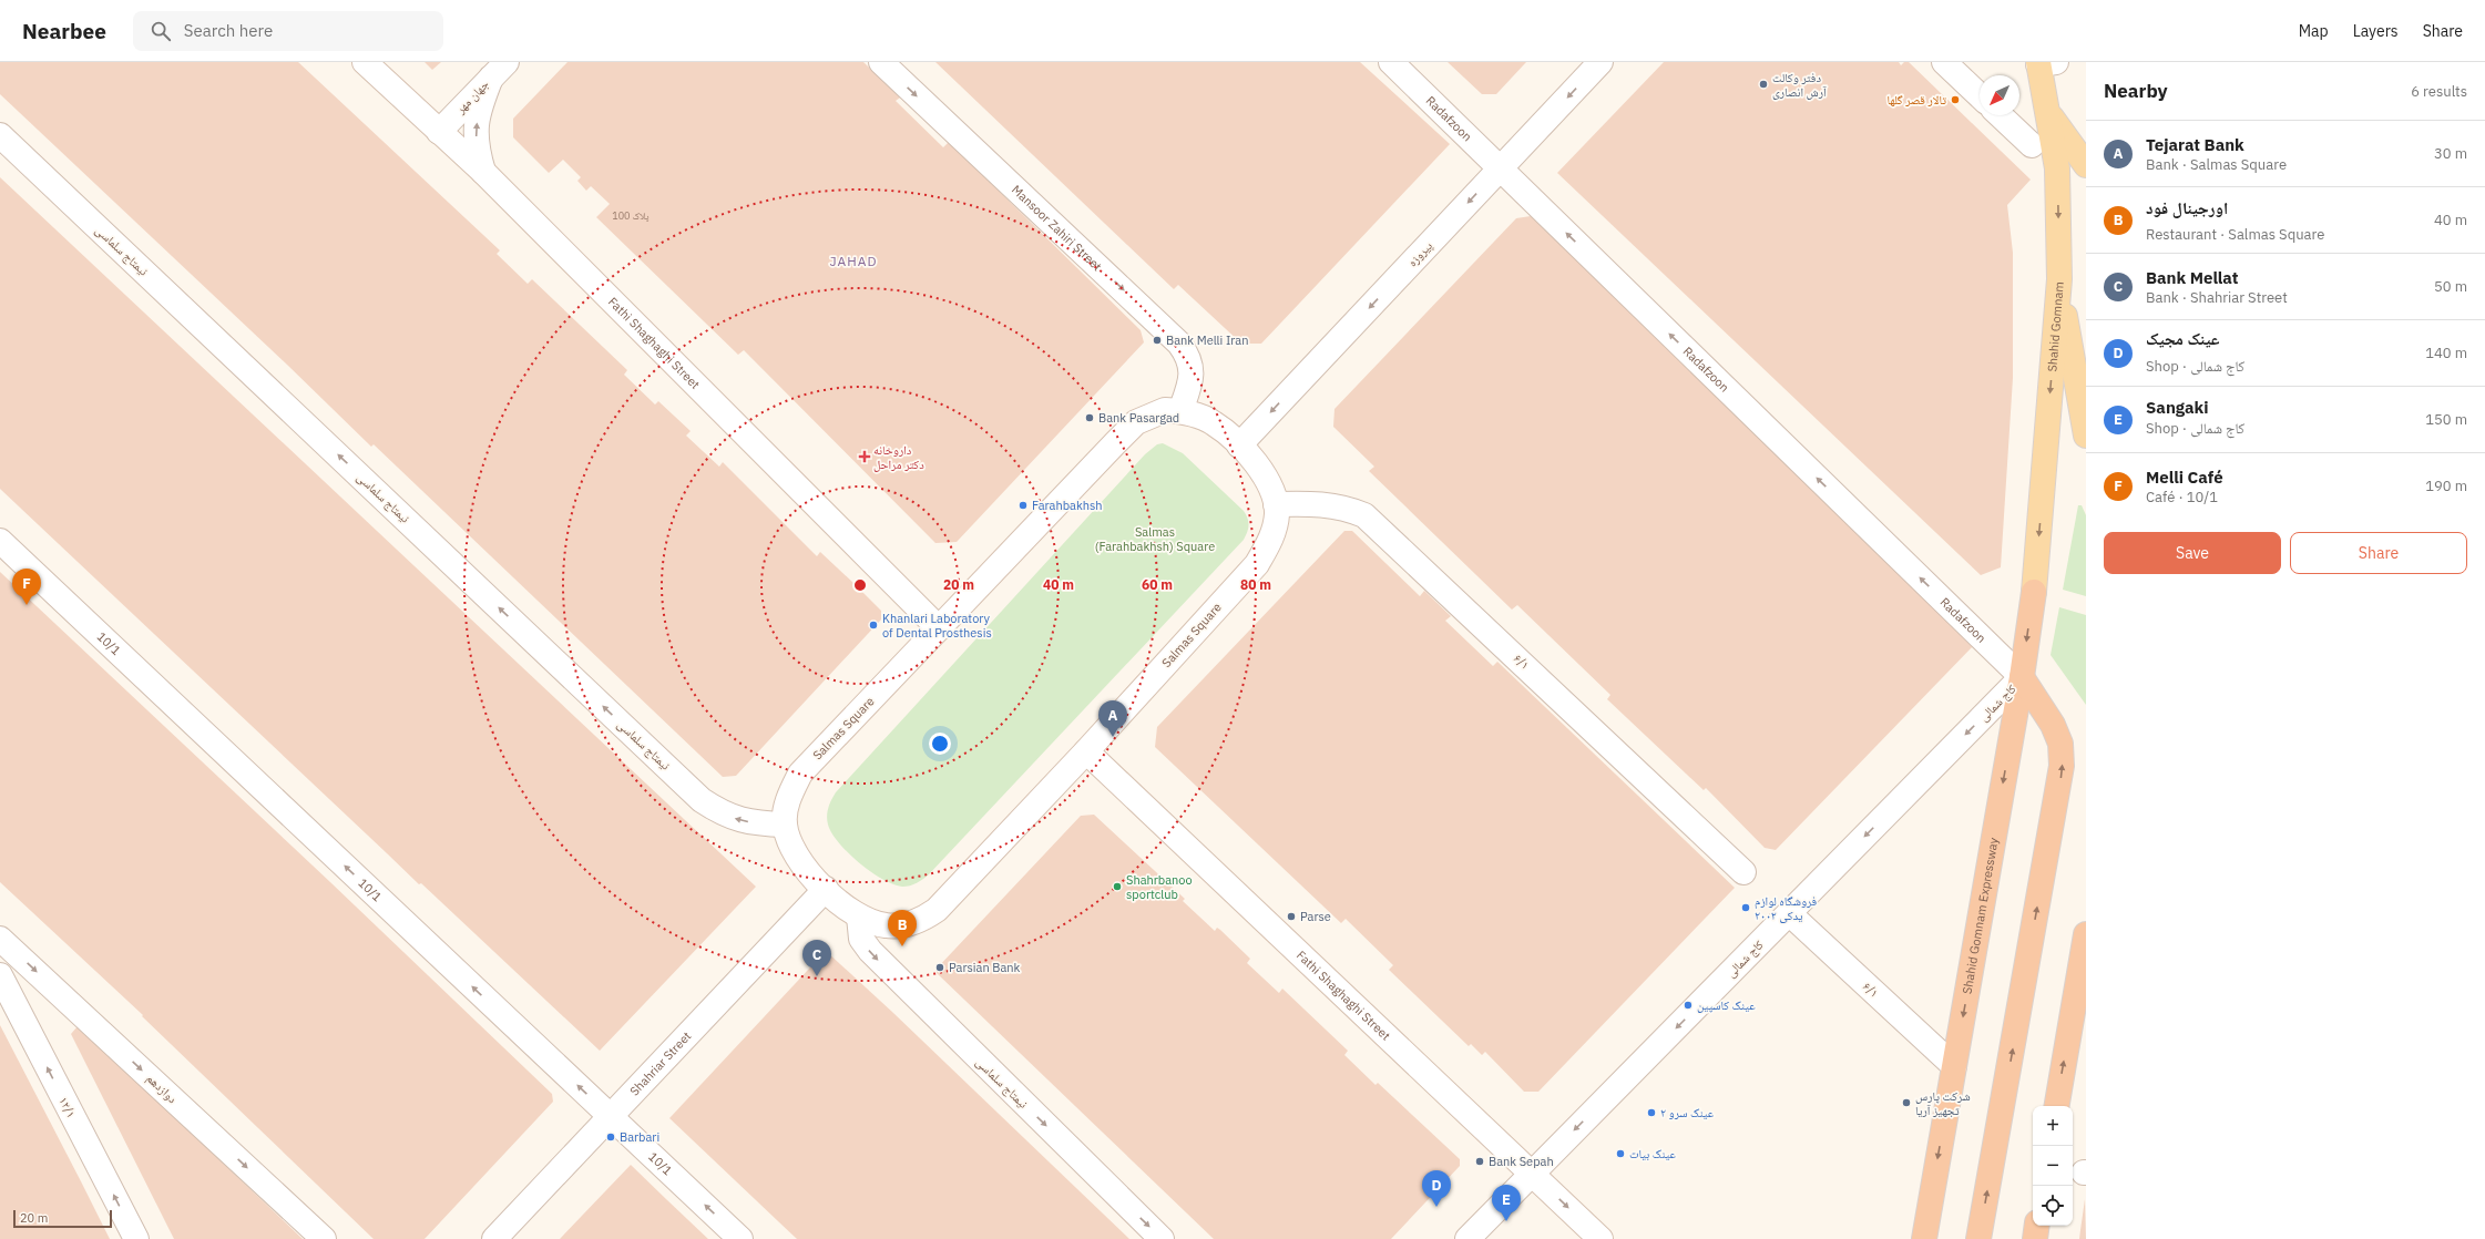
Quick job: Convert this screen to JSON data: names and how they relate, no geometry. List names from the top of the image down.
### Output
{
  "streets": {
    "highway": ["Shahid Gomnam Expressway"],
    "main road": ["Shahid Gomnam"],
    "street": [
      "جهان مهر",
      "Radafzoon",
      "Mansoor Zahiri Street",
      "نیمتاج سلماسی",
      "پیروزه",
      "Fathi Shaghaghi Street",
      "Salmas Square",
      "10/1",
      "۶/۱",
      "کاج شمالی",
      "Shahriar Street",
      "دوازدهم",
      "١٢/١"
    ]
  },
  "crossings": [
    ["جهان مهر", "Fathi Shaghaghi Street"],
    ["Radafzoon", "پیروزه"],
    ["Radafzoon", "کاج شمالی"],
    ["Radafzoon", "Shahid Gomnam Expressway"],
    ["Mansoor Zahiri Street", "Salmas Square"],
    ["نیمتاج سلماسی", "Salmas Square"],
    ["پیروزه", "Salmas Square"],
    ["Shahid Gomnam", "Shahid Gomnam Expressway"],
    ["Fathi Shaghaghi Street", "Salmas Square"],
    ["Fathi Shaghaghi Street", "کاج شمالی"],
    ["Salmas Square", "۶/۱"],
    ["Salmas Square", "Shahriar Street"],
    ["10/1", "Shahriar Street"],
    ["۶/۱", "کاج شمالی"],
    ["۶/۱", "Shahid Gomnam Expressway"],
    ["کاج شمالی", "Shahid Gomnam Expressway"]
  ],
  "one_way": [
    "Radafzoon",
    "Mansoor Zahiri Street",
    "پیروزه",
    "10/1",
    "کاج شمالی",
    "دوازدهم",
    "١٢/١"
  ],
  "districts": ["JAHAD"],
  "parks": ["Salmas (Farahbakhsh) Square"],
  "places": {
    "other": [
      "دفتر وکالت آرش انصاری",
      "تالار قصر گلها",
      "Bank Melli Iran",
      "Bank Pasargad",
      "Farahbakhsh",
      "Khanlari Laboratory of Dental Prosthesis",
      "Shahrbanoo sportclub",
      "فروشگاه لوازم یدکی ۲۰۰۲",
      "Parse",
      "Parsian Bank",
      "عینک کاسپین",
      "شرکت پارس تجهیز آریا",
      "عینک سرو ۲",
      "Barbari",
      "عینک بیات",
      "Bank Sepah"
    ],
    "health": ["داروخانه دکتر مراحل"]
  },
  "house_numbers": ["پلاک 100"],
  "scale_bar": "20 m",
  "north": "bottom left",
  "page": {
    "header": "Nearbee",
    "search": "Search here",
    "nav": ["Map", "Layers", "Share"],
    "heading": ["Nearby", "6 results"],
    "list": [
      {
        "mark": "A",
        "name": "Tejarat Bank",
        "note": "Bank · Salmas Square",
        "value": "30 m"
      },
      {
        "mark": "B",
        "name": "اورجینال فود",
        "note": "Restaurant · Salmas Square",
        "value": "40 m"
      },
      {
        "mark": "C",
        "name": "Bank Mellat",
        "note": "Bank · Shahriar Street",
        "value": "50 m"
      },
      {
        "mark": "D",
        "name": "عینک مجیک",
        "note": "Shop · کاج شمالی",
        "value": "140 m"
      },
      {
        "mark": "E",
        "name": "Sangaki",
        "note": "Shop · کاج شمالی",
        "value": "150 m"
      },
      {
        "mark": "F",
        "name": "Melli Café",
        "note": "Café · 10/1",
        "value": "190 m"
      }
    ],
    "buttons": ["Save", "Share"],
    "pins": [
      "F",
      "A",
      "B",
      "C",
      "D",
      "E"
    ],
    "map_buttons": ["+", "−"],
    "scale": "20 m"
  },
  "rings": [
    "20 m",
    "40 m",
    "60 m",
    "80 m"
  ]
}
